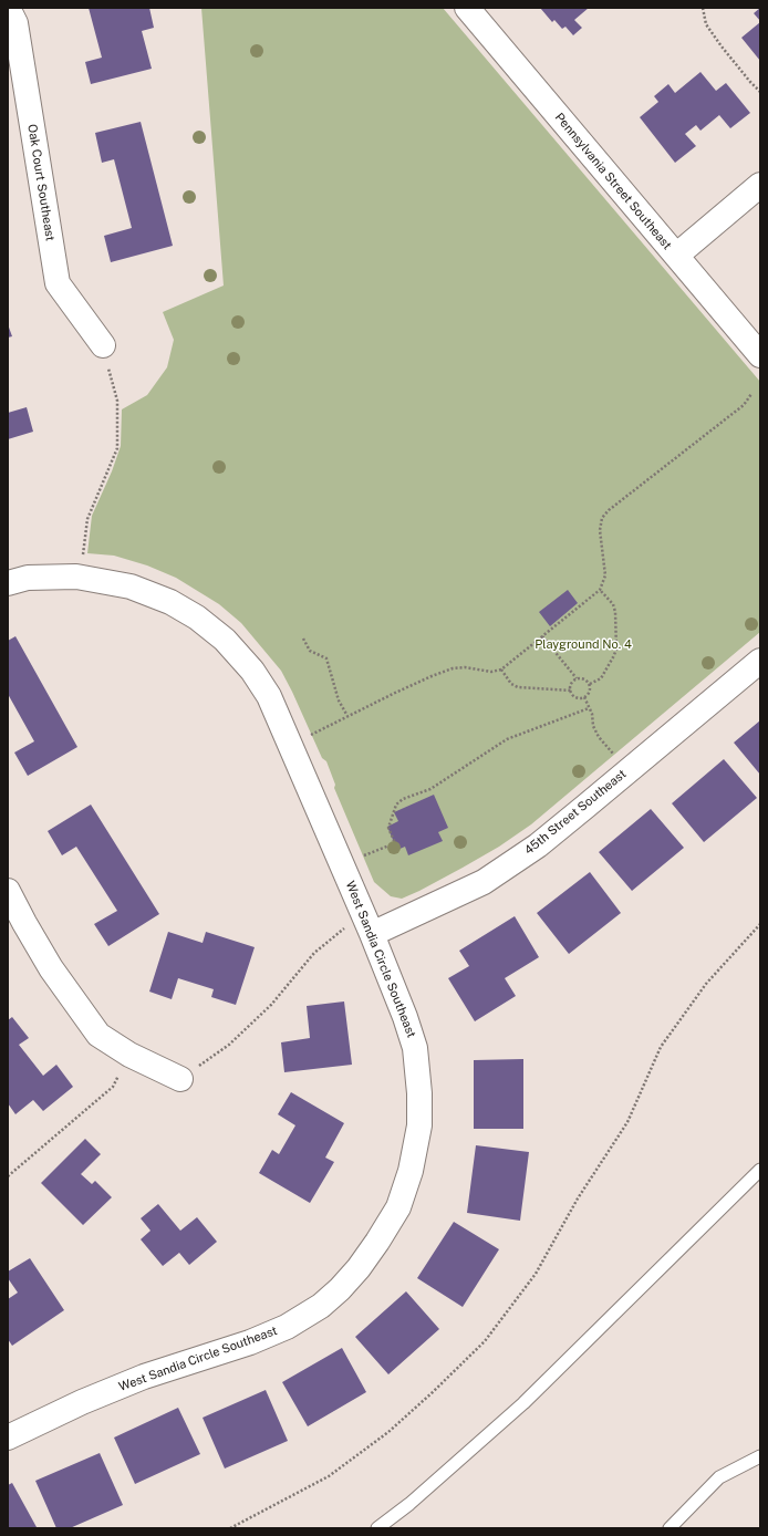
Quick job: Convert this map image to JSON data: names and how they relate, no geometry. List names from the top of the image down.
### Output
{
  "streets": {
    "street": [
      "Pennsylvania Street Southeast",
      "Oak Court Southeast",
      "45th Street Southeast",
      "West Sandia Circle Southeast"
    ]
  },
  "crossings": [
    ["45th Street Southeast", "West Sandia Circle Southeast"]
  ],
  "parks": ["Playground No. 4"]
}
